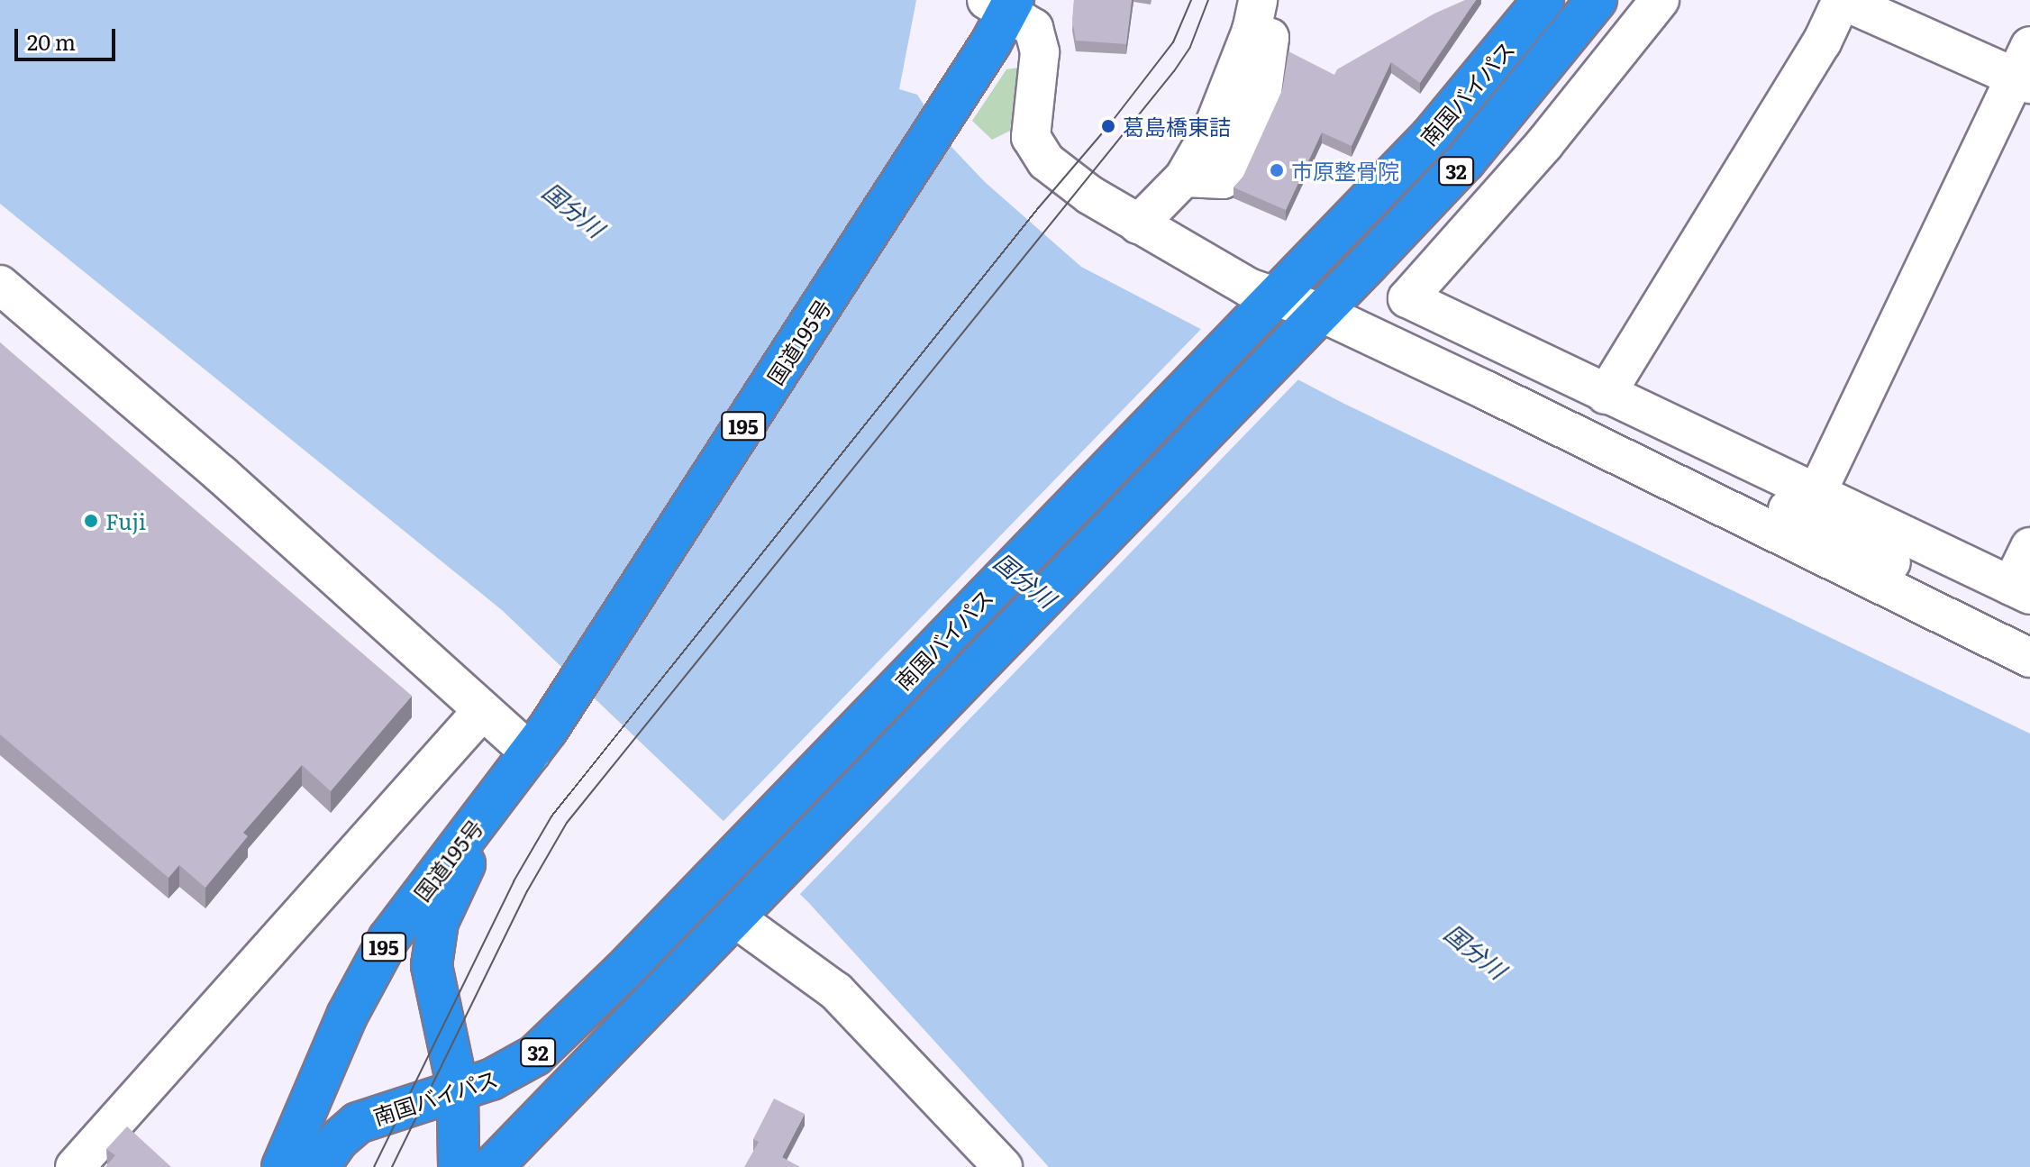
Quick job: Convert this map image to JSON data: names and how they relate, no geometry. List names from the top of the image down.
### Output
{
  "streets": {
    "highway": [
      "南国バイパス",
      "32",
      "国道195号",
      "195"
    ]
  },
  "crossings": [
    ["南国バイパス", "国道195号"]
  ],
  "water": ["国分川"],
  "places": ["葛島橋東詰", "市原整骨院", "Fuji"],
  "scale_bar": "20 m"
}
